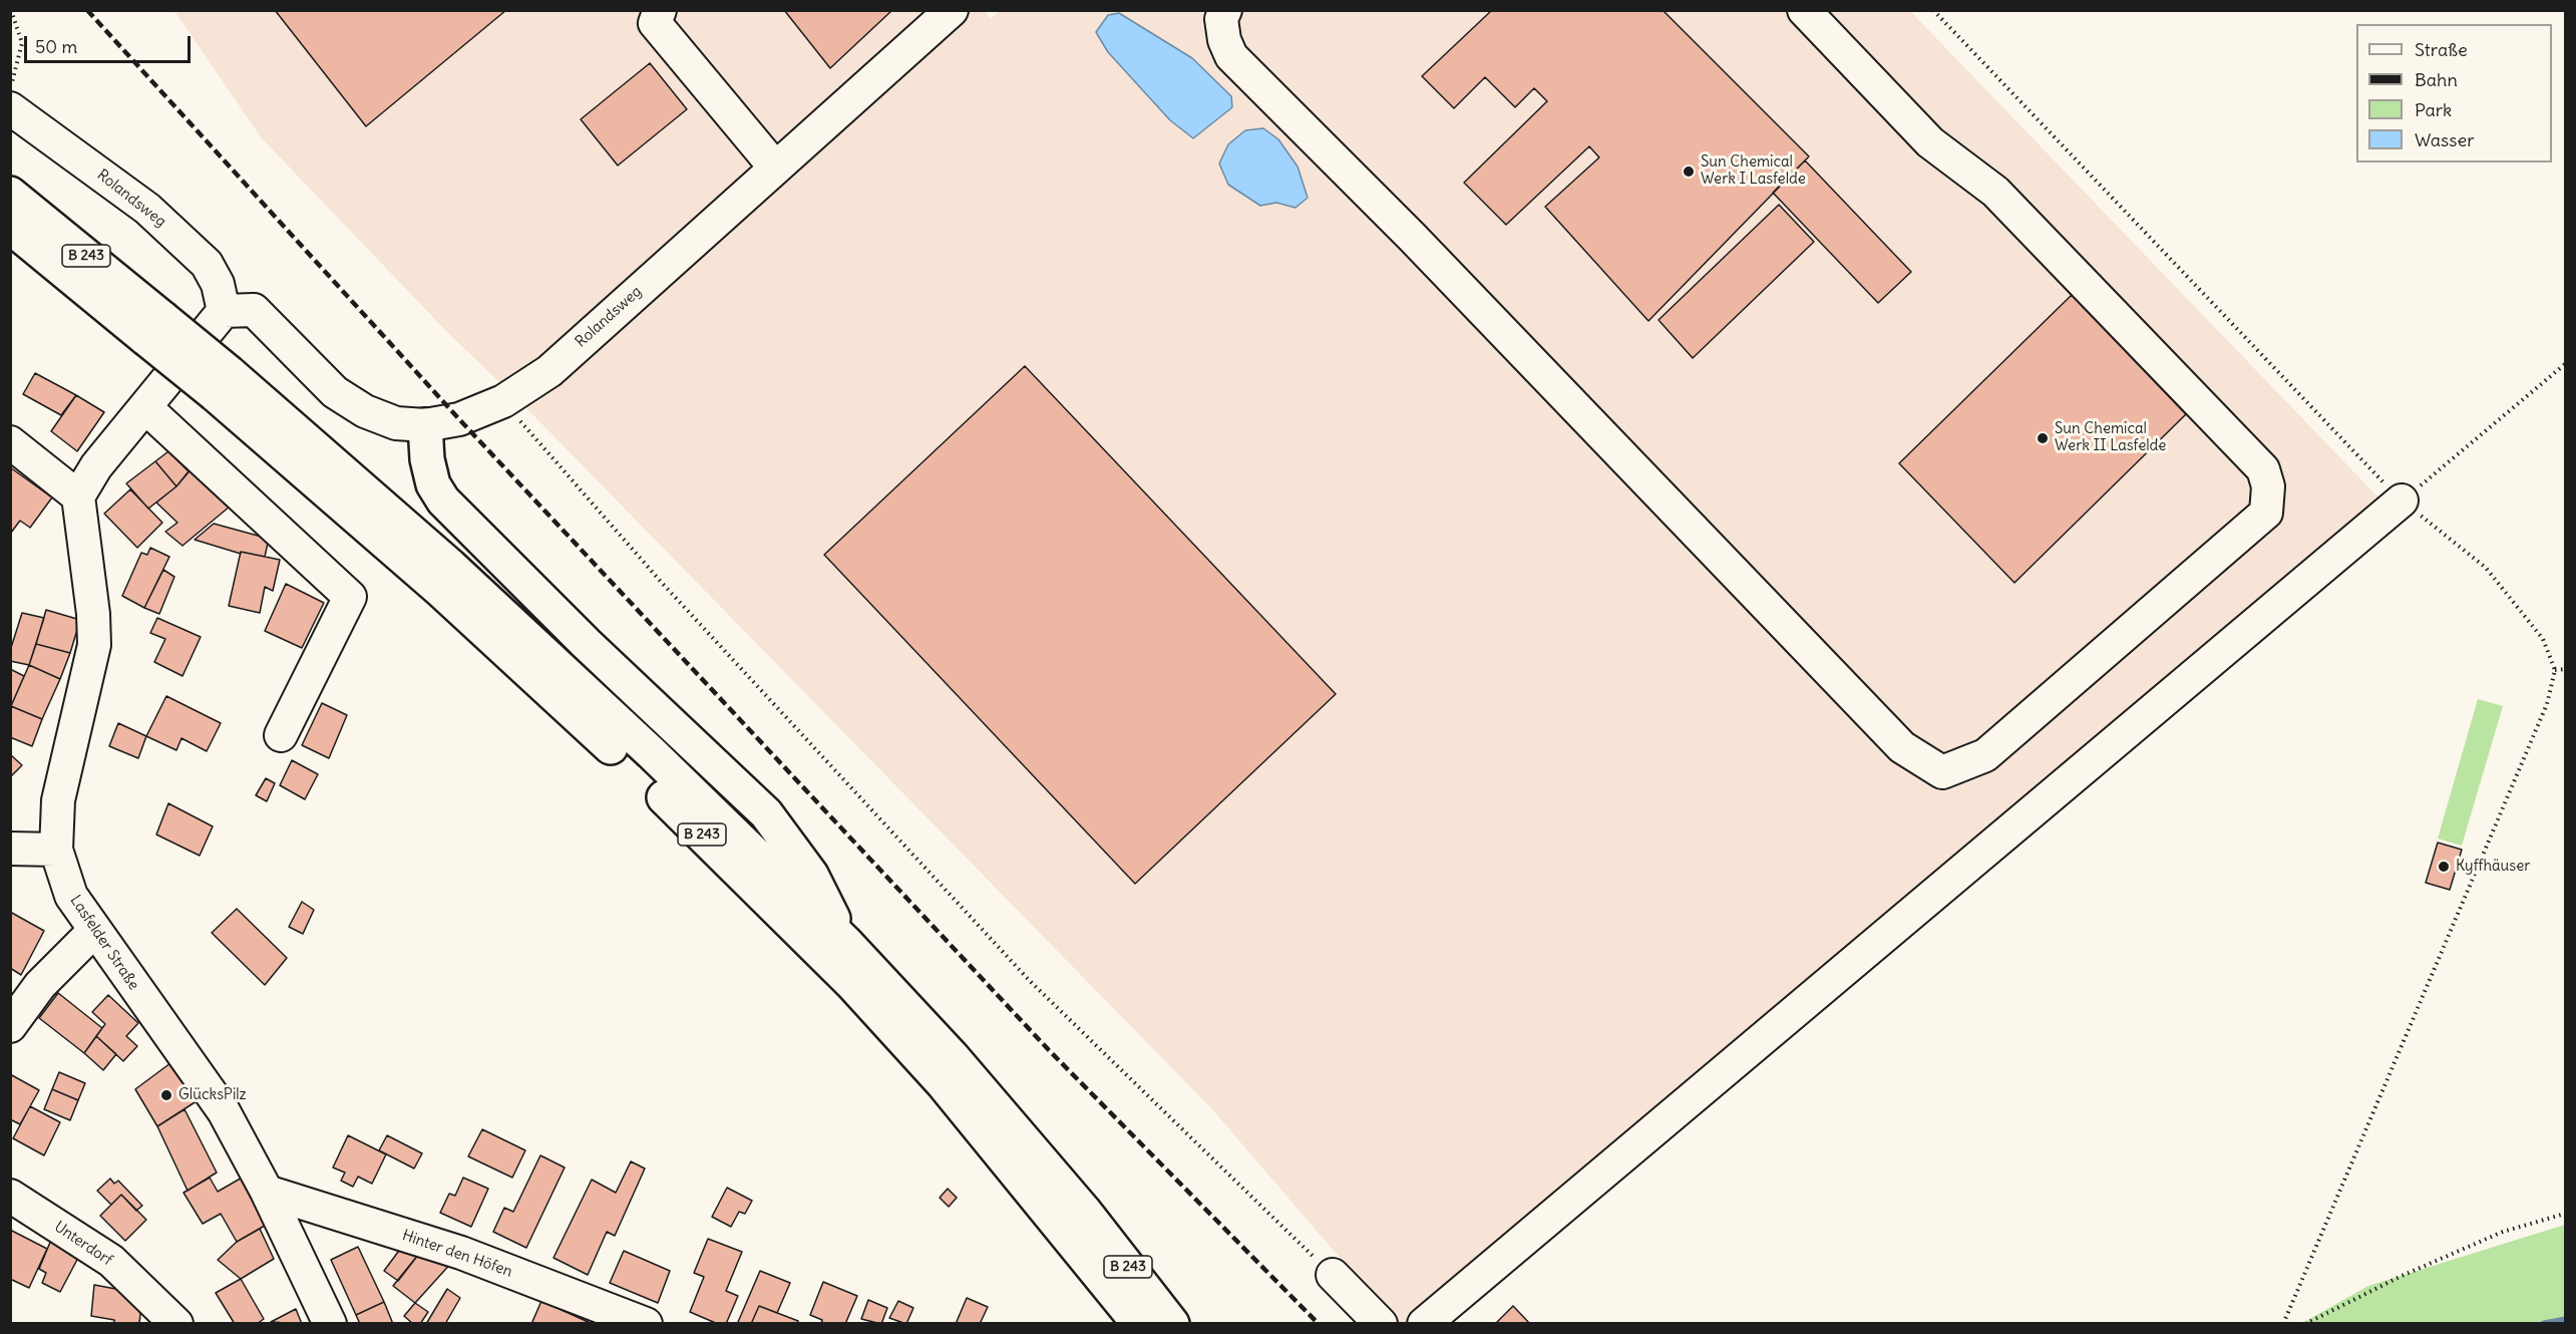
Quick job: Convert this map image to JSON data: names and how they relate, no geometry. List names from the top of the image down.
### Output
{
  "streets": {
    "highway": ["B 243"],
    "street": [
      "Rolandsweg",
      "Lasfelder Straße",
      "Unterdorf",
      "Hinter den Höfen"
    ]
  },
  "crossings": [
    ["Lasfelder Straße", "Hinter den Höfen"]
  ],
  "places": [
    "Sun Chemical Werk I Lasfelde",
    "Sun Chemical Werk II Lasfelde",
    "Kyffhäuser",
    "GlücksPilz"
  ],
  "legend": [
    "Straße",
    "Bahn",
    "Park",
    "Wasser"
  ],
  "scale_bar": "50 m"
}
